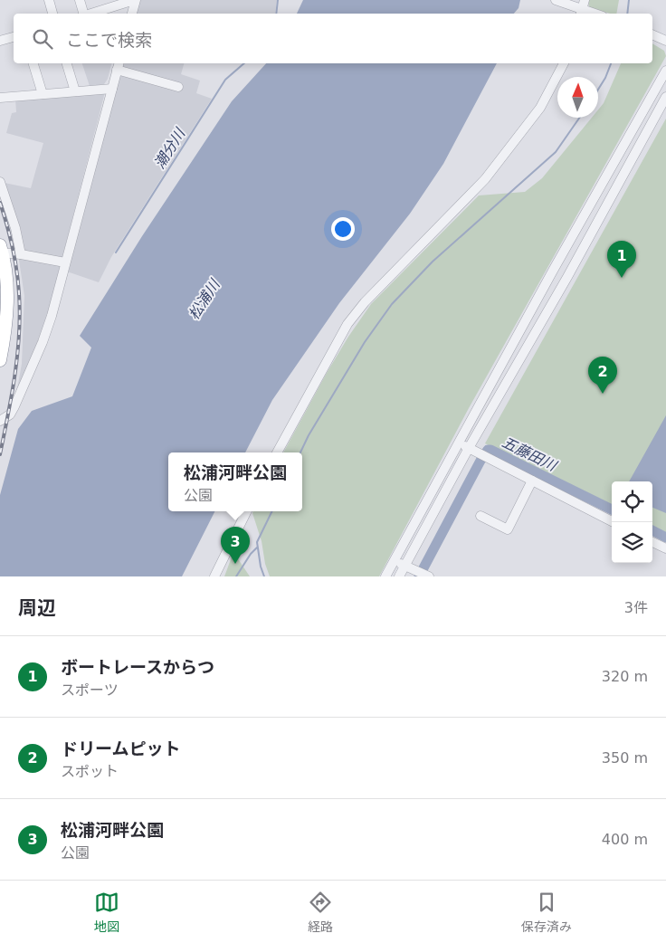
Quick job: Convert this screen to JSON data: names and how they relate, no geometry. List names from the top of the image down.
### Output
{
  "water": ["潮分川", "松浦川", "五藤田川"],
  "north": "top",
  "page": {
    "search": "ここで検索",
    "pins": ["1", "2", "3"],
    "popup": ["松浦河畔公園", "公園"],
    "heading": ["周辺", "3件"],
    "list": [
      {
        "mark": "1",
        "name": "ボートレースからつ",
        "note": "スポーツ",
        "value": "320 m"
      },
      {
        "mark": "2",
        "name": "ドリームピット",
        "note": "スポット",
        "value": "350 m"
      },
      {
        "mark": "3",
        "name": "松浦河畔公園",
        "note": "公園",
        "value": "400 m"
      }
    ],
    "nav": ["地図", "経路", "保存済み"]
  }
}
